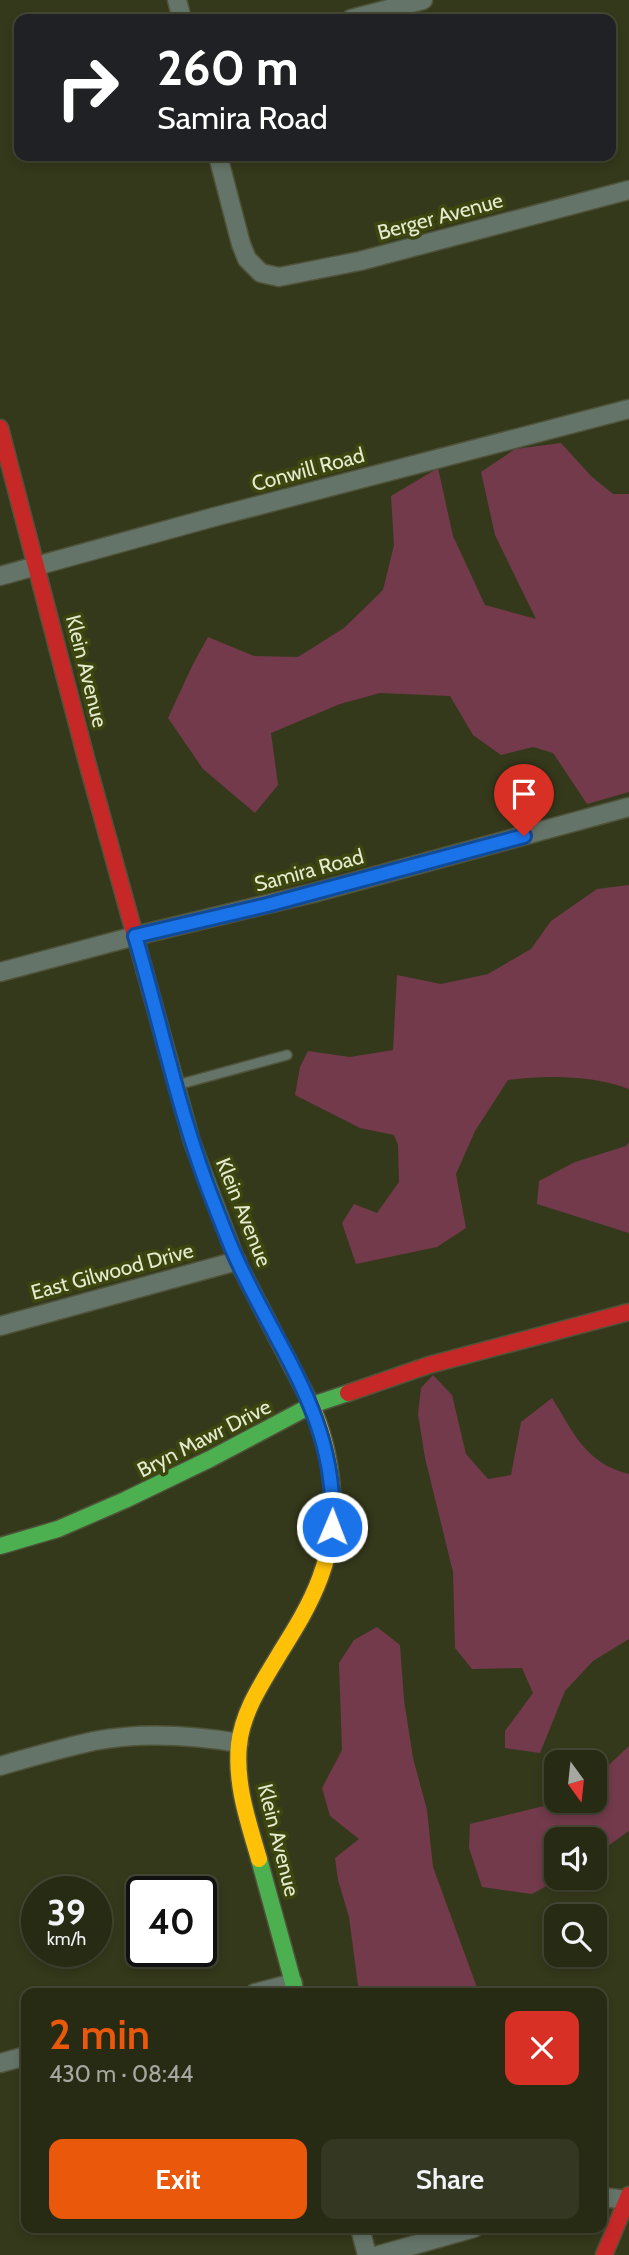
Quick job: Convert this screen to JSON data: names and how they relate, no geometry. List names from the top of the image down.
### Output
{
  "streets": {
    "street": [
      "Berger Avenue",
      "Conwill Road",
      "Klein Avenue",
      "Samira Road",
      "East Gilwood Drive",
      "Bryn Mawr Drive"
    ]
  },
  "crossings": [
    ["Conwill Road", "Klein Avenue"],
    ["Klein Avenue", "Samira Road"],
    ["Klein Avenue", "East Gilwood Drive"],
    ["Klein Avenue", "Bryn Mawr Drive"]
  ],
  "north": "bottom",
  "page": {
    "turn": ["260 m", "Samira Road"],
    "speed": "39 km/h",
    "limit": "40",
    "heading": ["2 min", "430 m · 08:44"],
    "buttons": ["Exit", "Share"]
  }
}
